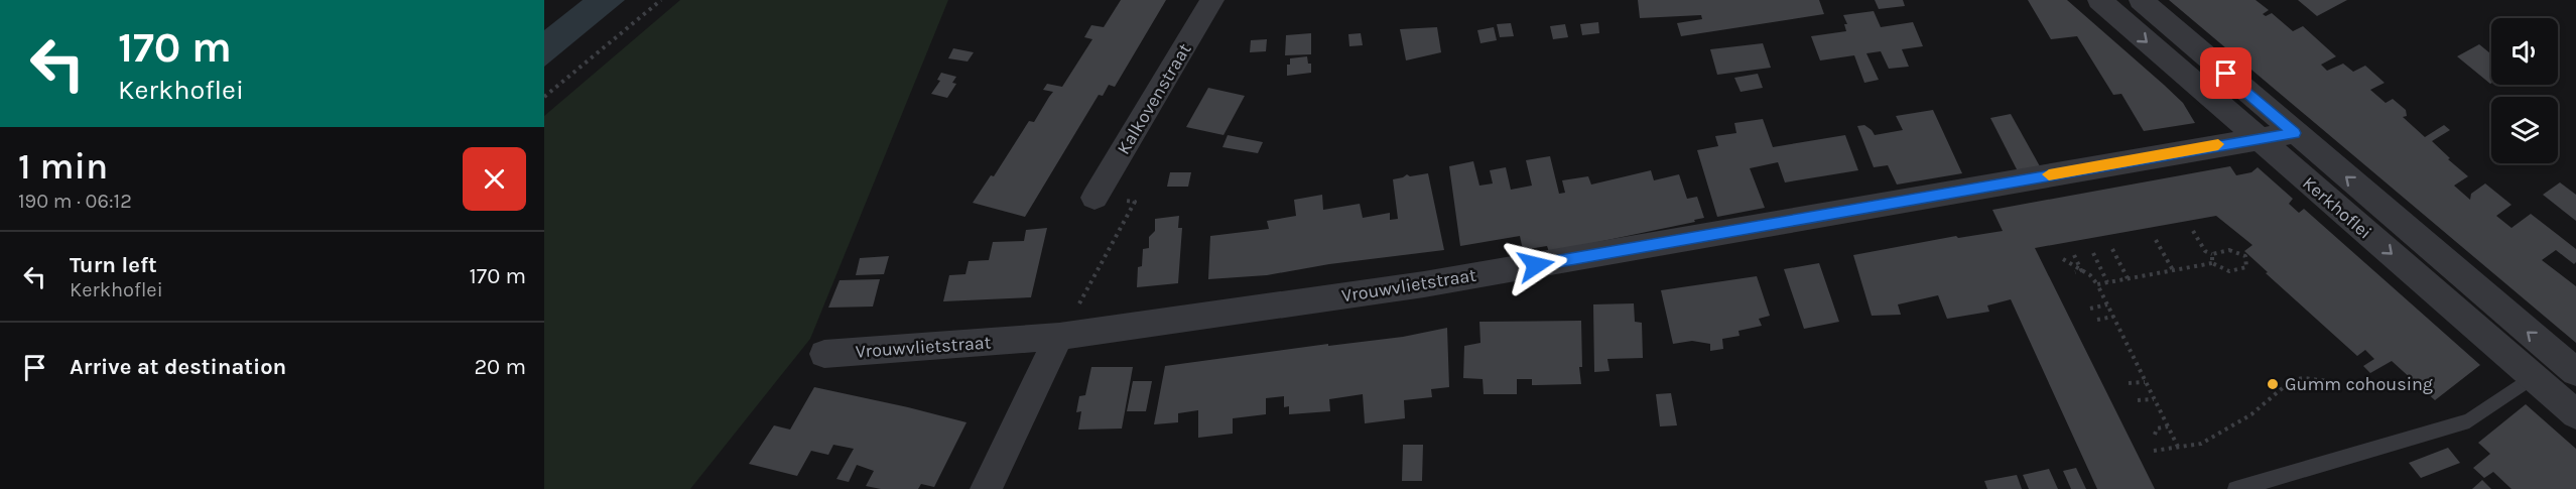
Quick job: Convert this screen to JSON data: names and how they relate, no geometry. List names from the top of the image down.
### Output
{
  "streets": {
    "street": ["Kalkovenstraat", "Kerkhoflei", "Vrouwvlietstraat"]
  },
  "crossings": [
    ["Kerkhoflei", "Vrouwvlietstraat"]
  ],
  "places": ["Gumm cohousing"],
  "page": {
    "turn": ["170 m", "Kerkhoflei"],
    "heading": ["1 min", "190 m · 06:12"],
    "list": [
      {
        "name": "Turn left",
        "note": "Kerkhoflei",
        "value": "170 m"
      },
      {
        "name": "Arrive at destination",
        "value": "20 m"
      }
    ]
  }
}
